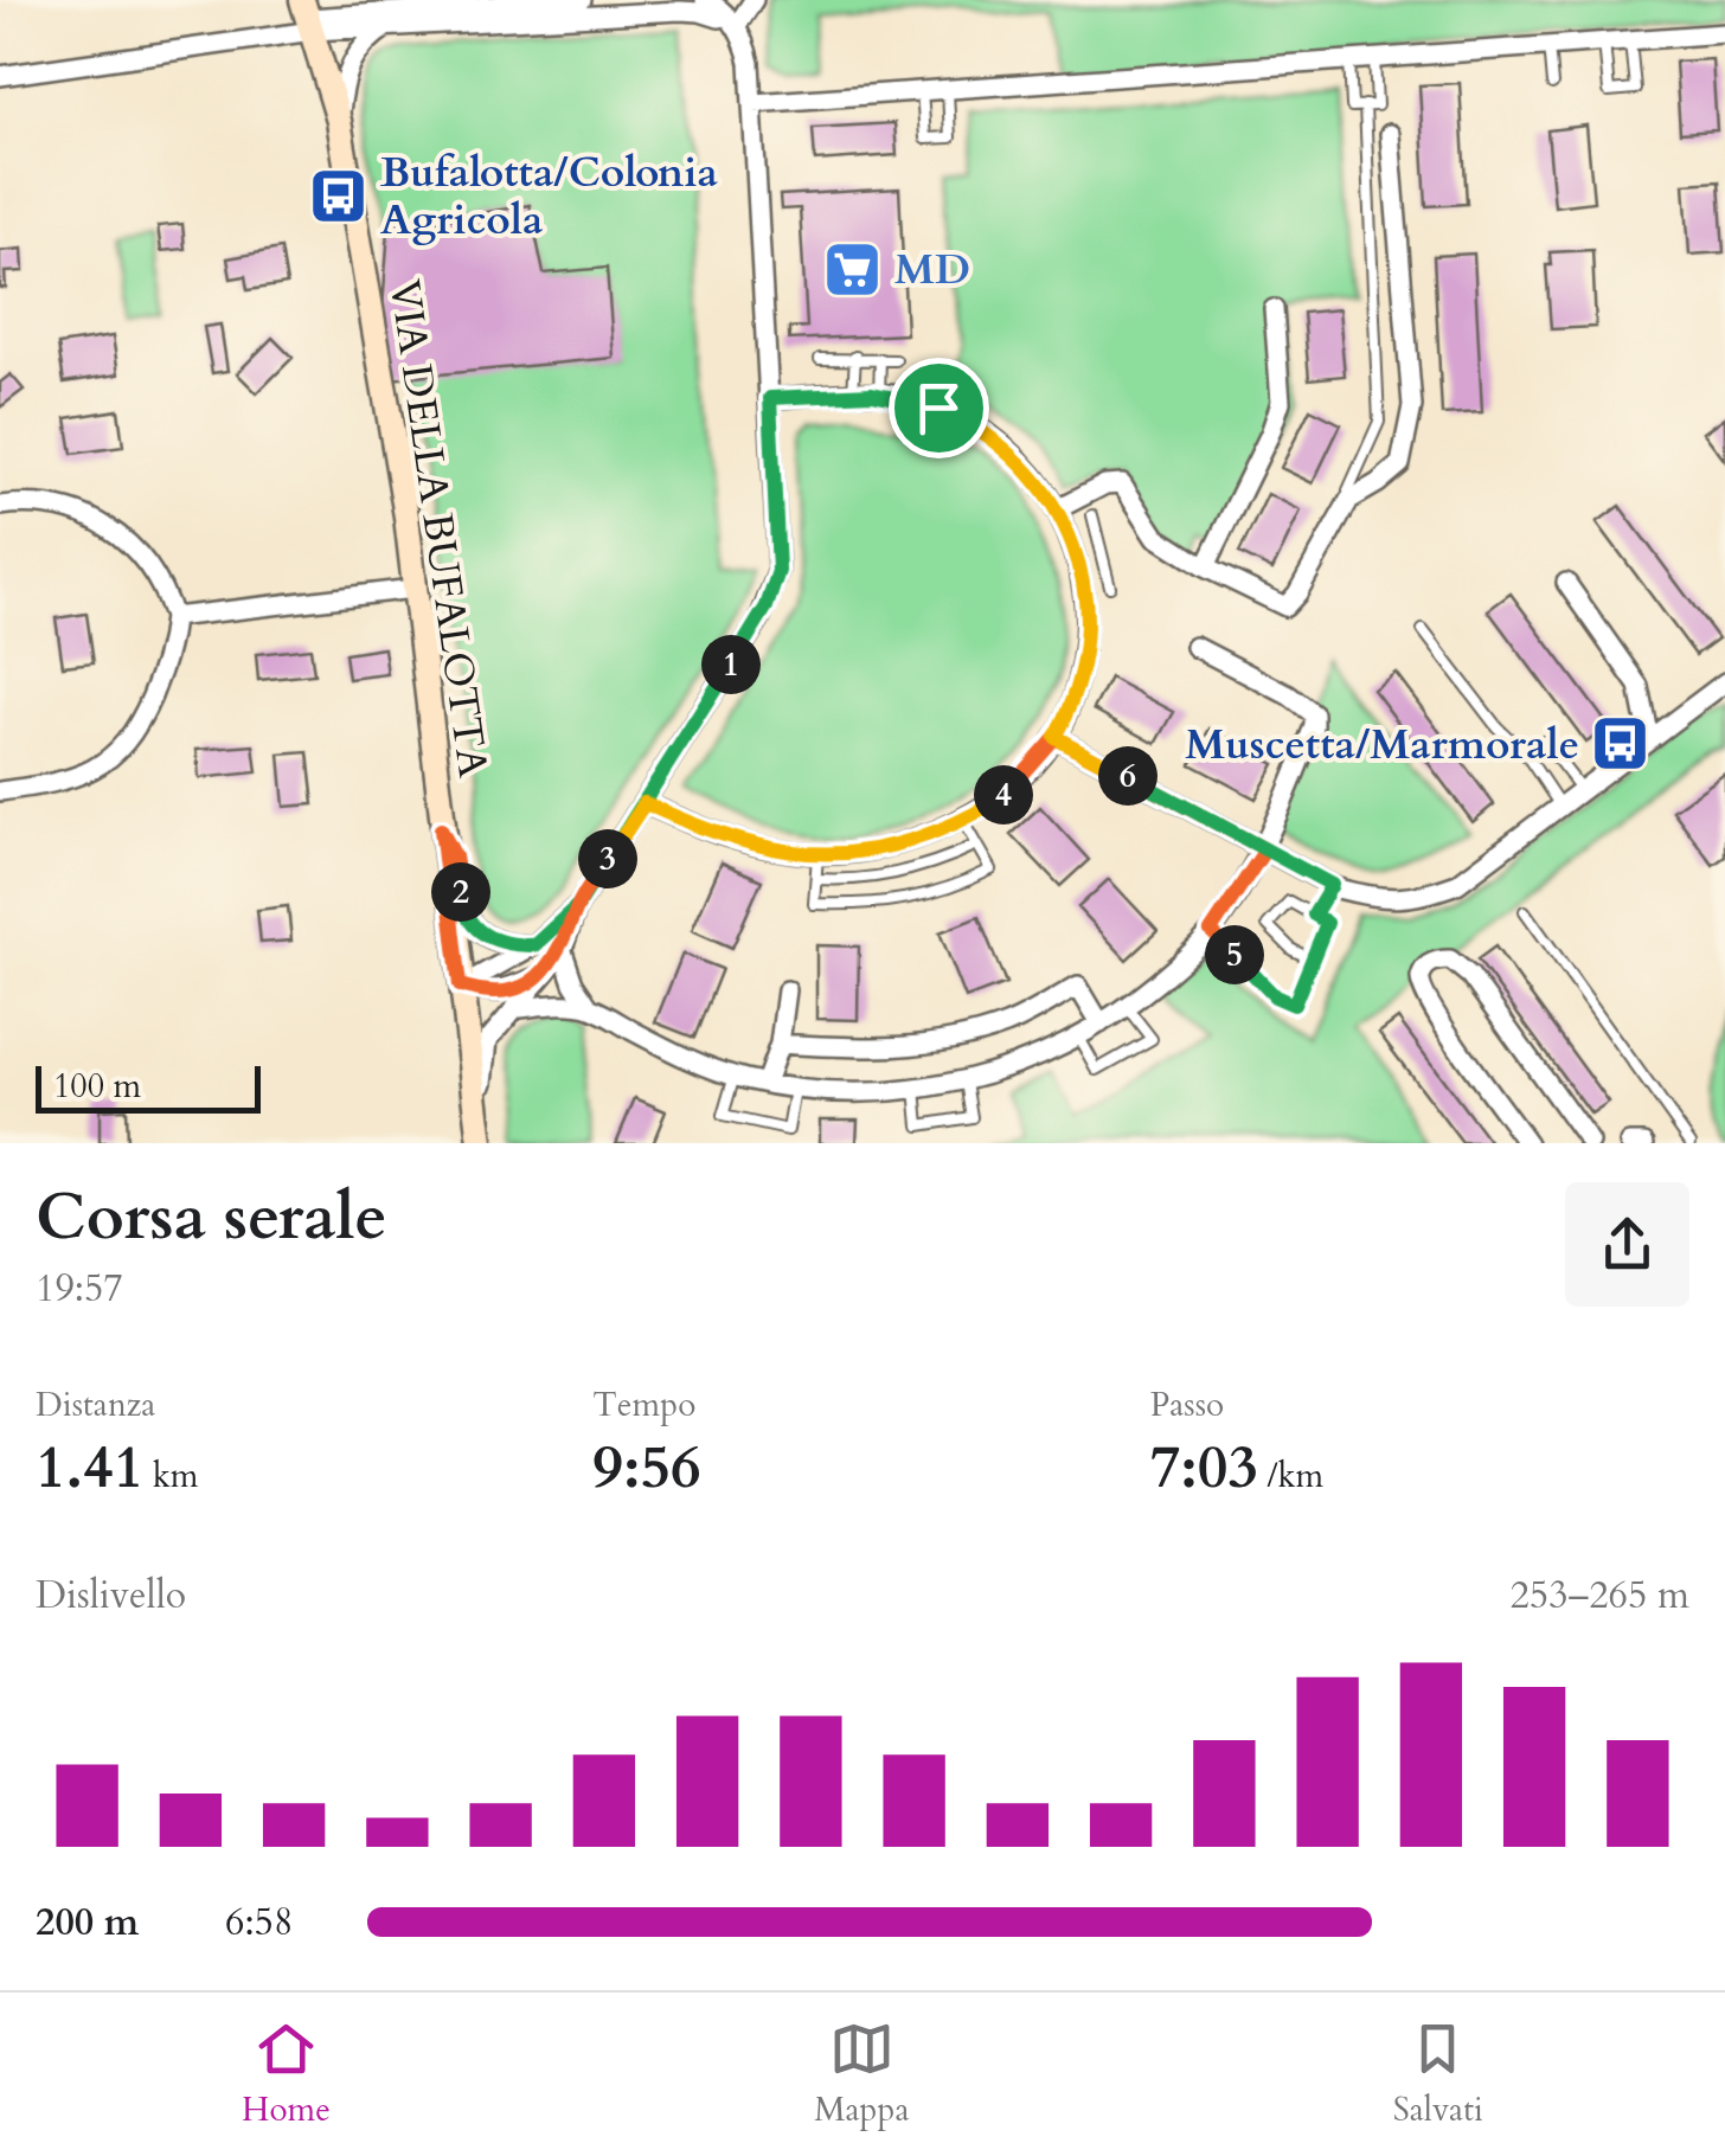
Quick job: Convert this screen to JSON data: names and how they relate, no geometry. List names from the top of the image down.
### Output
{
  "streets": {
    "street": ["VIA DELLA BUFALOTTA"]
  },
  "places": {
    "bus stop": ["Bufalotta/Colonia Agricola", "Muscetta/Marmorale"],
    "supermarket": ["MD"]
  },
  "scale_bar": "100 m",
  "page": {
    "pins": [
      "1",
      "6",
      "4",
      "3",
      "2",
      "5"
    ],
    "scale": "100 m",
    "heading": ["Corsa serale", "19:57"],
    "stats": [
      ["Distanza", "1.41 km"],
      ["Tempo", "9:56"],
      ["Passo", "7:03 /km"]
    ],
    "chart": ["Dislivello", "253–265 m"],
    "list": [
      {
        "name": "200 m",
        "note": "6:58"
      }
    ],
    "tabs": ["Home", "Mappa", "Salvati"]
  }
}
